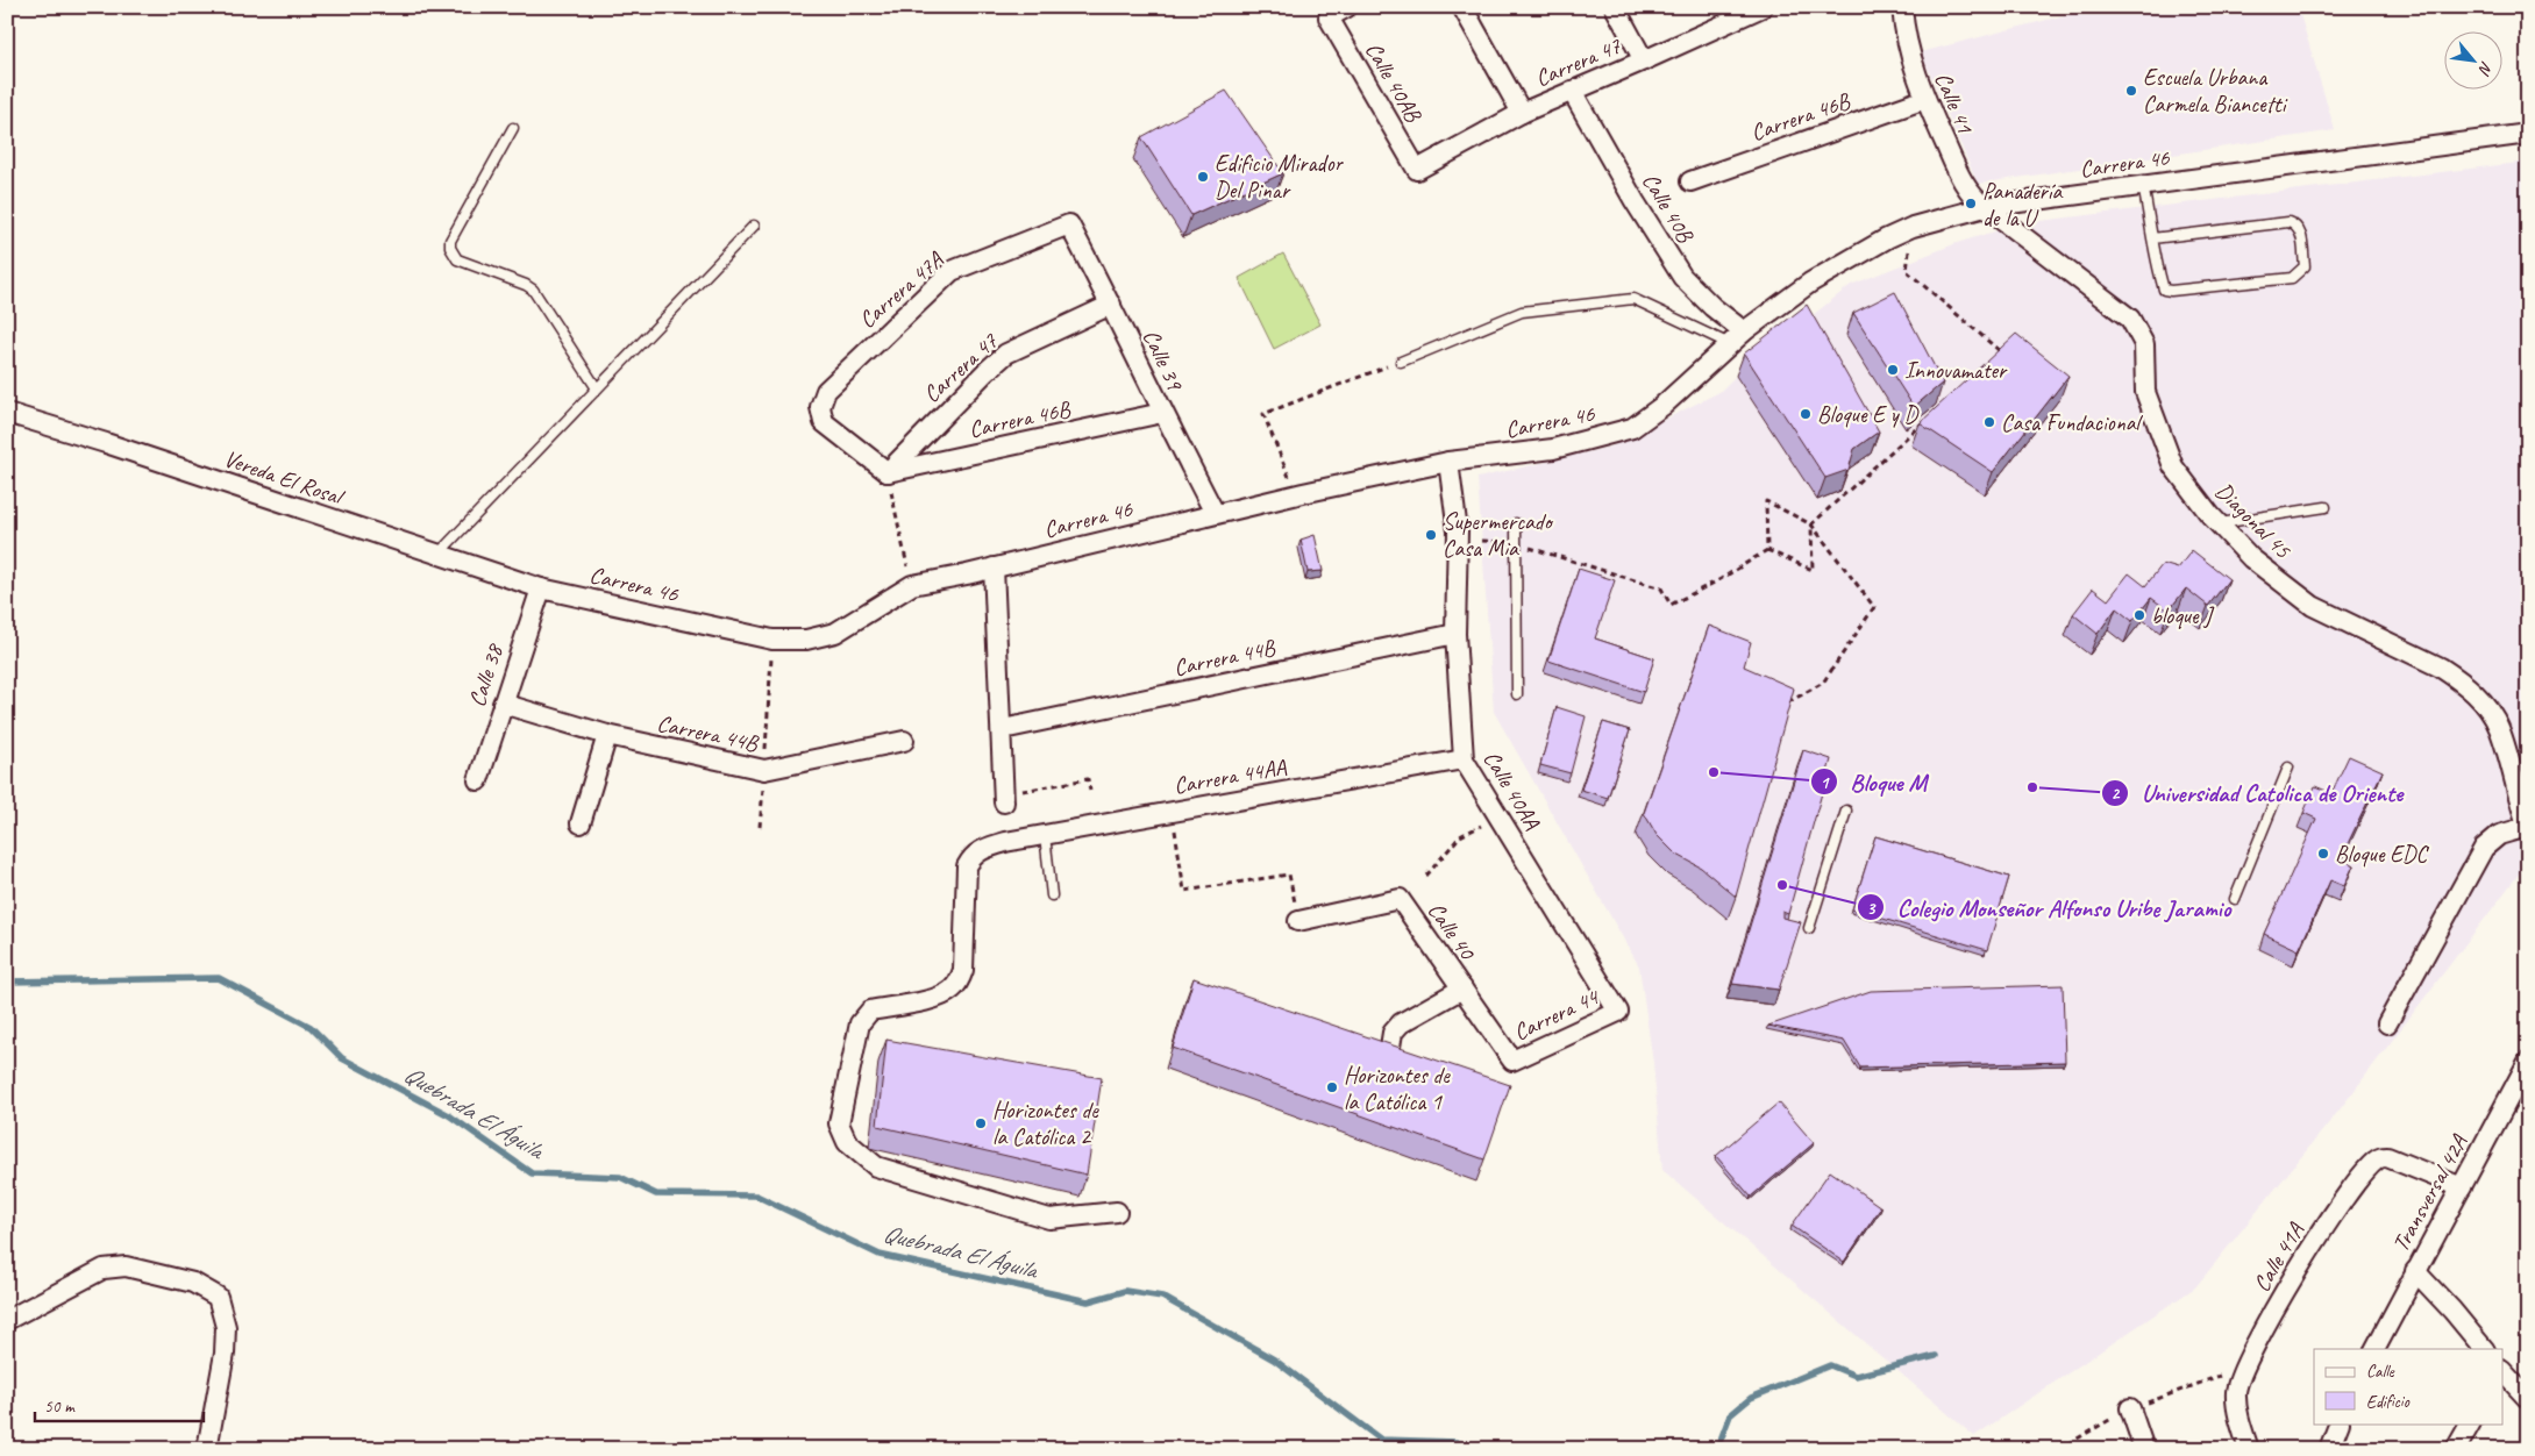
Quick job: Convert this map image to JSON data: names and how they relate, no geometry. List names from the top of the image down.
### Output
{
  "streets": {
    "street": [
      "Carrera 47",
      "Calle 40AB",
      "Calle 41",
      "Carrera 46B",
      "Carrera 46",
      "Calle 40B",
      "Carrera 47A",
      "Calle 39",
      "Vereda El Rosal",
      "Diagonal 45",
      "Carrera 44B",
      "Calle 38",
      "Carrera 44AA",
      "Calle 40AA",
      "Calle 40",
      "Carrera 44",
      "Transversal 42A",
      "Calle 41A"
    ]
  },
  "crossings": [
    ["Carrera 47", "Calle 40AB"],
    ["Carrera 47", "Carrera 46B"],
    ["Carrera 47", "Calle 40B"],
    ["Carrera 47", "Carrera 47A"],
    ["Carrera 47", "Calle 39"],
    ["Calle 41", "Carrera 46B"],
    ["Calle 41", "Carrera 46"],
    ["Calle 41", "Diagonal 45"],
    ["Carrera 46B", "Carrera 47A"],
    ["Carrera 46B", "Calle 39"],
    ["Carrera 46", "Calle 40B"],
    ["Carrera 46", "Calle 39"],
    ["Carrera 46", "Vereda El Rosal"],
    ["Carrera 46", "Diagonal 45"],
    ["Carrera 46", "Calle 38"],
    ["Carrera 46", "Calle 40AA"],
    ["Carrera 47A", "Calle 39"],
    ["Vereda El Rosal", "Calle 38"],
    ["Carrera 44B", "Calle 38"],
    ["Carrera 44B", "Calle 40AA"],
    ["Carrera 44AA", "Calle 40AA"],
    ["Calle 40AA", "Carrera 44"],
    ["Calle 40", "Carrera 44"],
    ["Transversal 42A", "Calle 41A"]
  ],
  "water": ["Quebrada El Águila"],
  "places": [
    "Escuela Urbana Carmela Biancetti",
    "Edificio Mirador Del Pinar",
    "Panadería de la U",
    "Innovamater",
    "Bloque E y D",
    "Casa Fundacional",
    "Supermercado Casa Mia",
    "bloque J",
    "Bloque M",
    "Universidad Catolica de Oriente",
    "Bloque EDC",
    "Colegio Monseñor Alfonso Uribe Jaramio",
    "Horizontes de la Católica 1",
    "Horizontes de la Católica 2"
  ],
  "legend": ["Calle", "Edificio"],
  "scale_bar": "50 m",
  "north": "bottom right"
}
